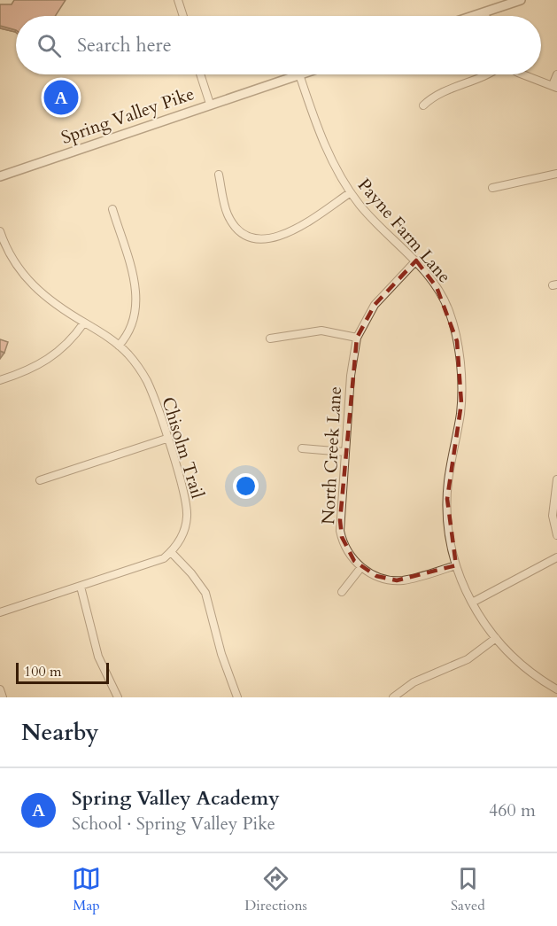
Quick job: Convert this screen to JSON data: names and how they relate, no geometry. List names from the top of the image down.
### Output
{
  "streets": {
    "street": [
      "Spring Valley Pike",
      "Payne Farm Lane",
      "Chisolm Trail",
      "North Creek Lane"
    ]
  },
  "crossings": [
    ["Spring Valley Pike", "Payne Farm Lane"],
    ["Payne Farm Lane", "North Creek Lane"]
  ],
  "scale_bar": "100 m",
  "page": {
    "search": "Search here",
    "pins": "A",
    "scale": "100 m",
    "heading": "Nearby",
    "list": [
      {
        "mark": "A",
        "name": "Spring Valley Academy",
        "note": "School · Spring Valley Pike",
        "value": "460 m"
      }
    ],
    "nav": ["Map", "Directions", "Saved"]
  }
}
